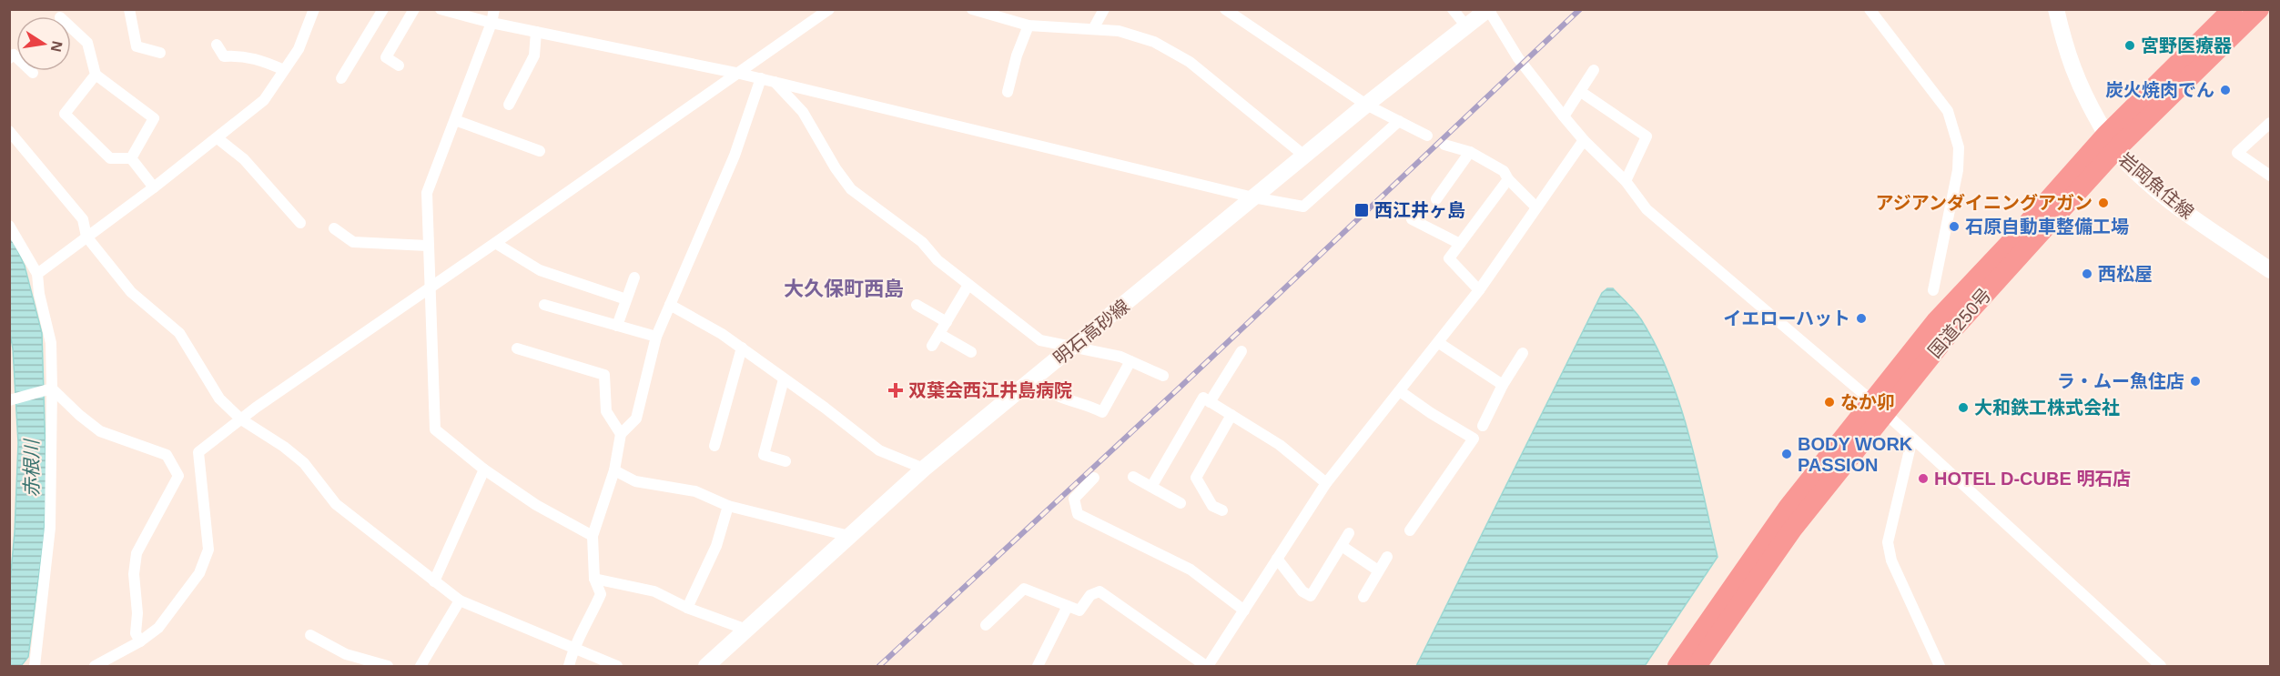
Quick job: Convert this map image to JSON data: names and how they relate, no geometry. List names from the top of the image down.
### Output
{
  "streets": {
    "highway": ["国道250号"],
    "main road": ["岩岡魚住線", "明石高砂線"]
  },
  "crossings": [
    ["岩岡魚住線", "国道250号"]
  ],
  "districts": ["大久保町西島"],
  "water": ["赤根川"],
  "places": {
    "other": [
      "宮野医療器",
      "炭火焼肉でん",
      "アジアンダイニングアガン",
      "石原自動車整備工場",
      "西松屋",
      "イエローハット",
      "ラ・ムー魚住店",
      "なか卯",
      "大和鉄工株式会社",
      "BODY WORK PASSION",
      "HOTEL D-CUBE 明石店"
    ],
    "transit": ["西江井ヶ島"],
    "health": ["双葉会西江井島病院"]
  },
  "north": "right"
}
